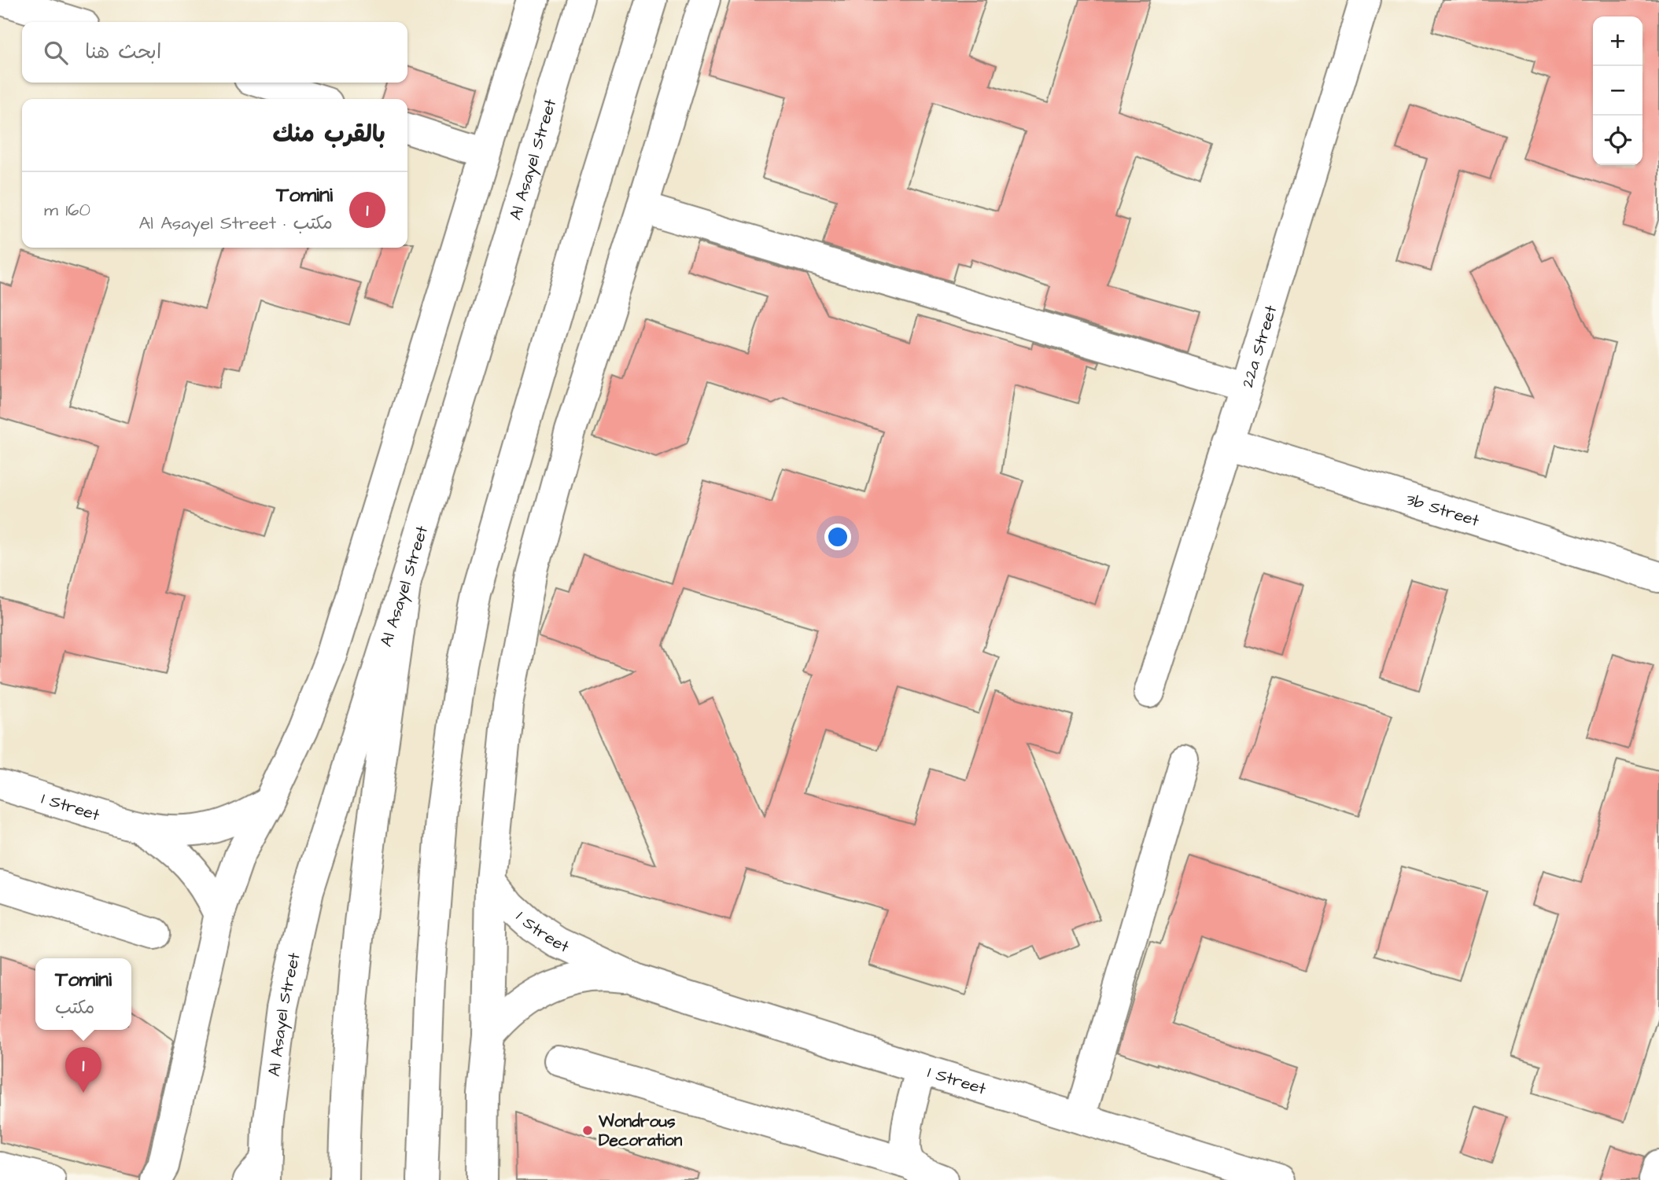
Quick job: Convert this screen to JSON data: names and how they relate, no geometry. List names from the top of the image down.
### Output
{
  "streets": {
    "street": [
      "Al Asayel Street",
      "22a Street",
      "3b Street",
      "1 Street"
    ]
  },
  "crossings": [
    ["22a Street", "3b Street"]
  ],
  "places": ["Wondrous Decoration"],
  "page": {
    "map_buttons": ["+", "−"],
    "search": "ابحث هنا",
    "heading": "بالقرب منك",
    "list": [
      {
        "mark": "1",
        "name": "Tomini",
        "note": "مكتب · Al Asayel Street",
        "value": "160 m"
      }
    ],
    "popup": ["Tomini", "مكتب"],
    "pins": "1"
  }
}
